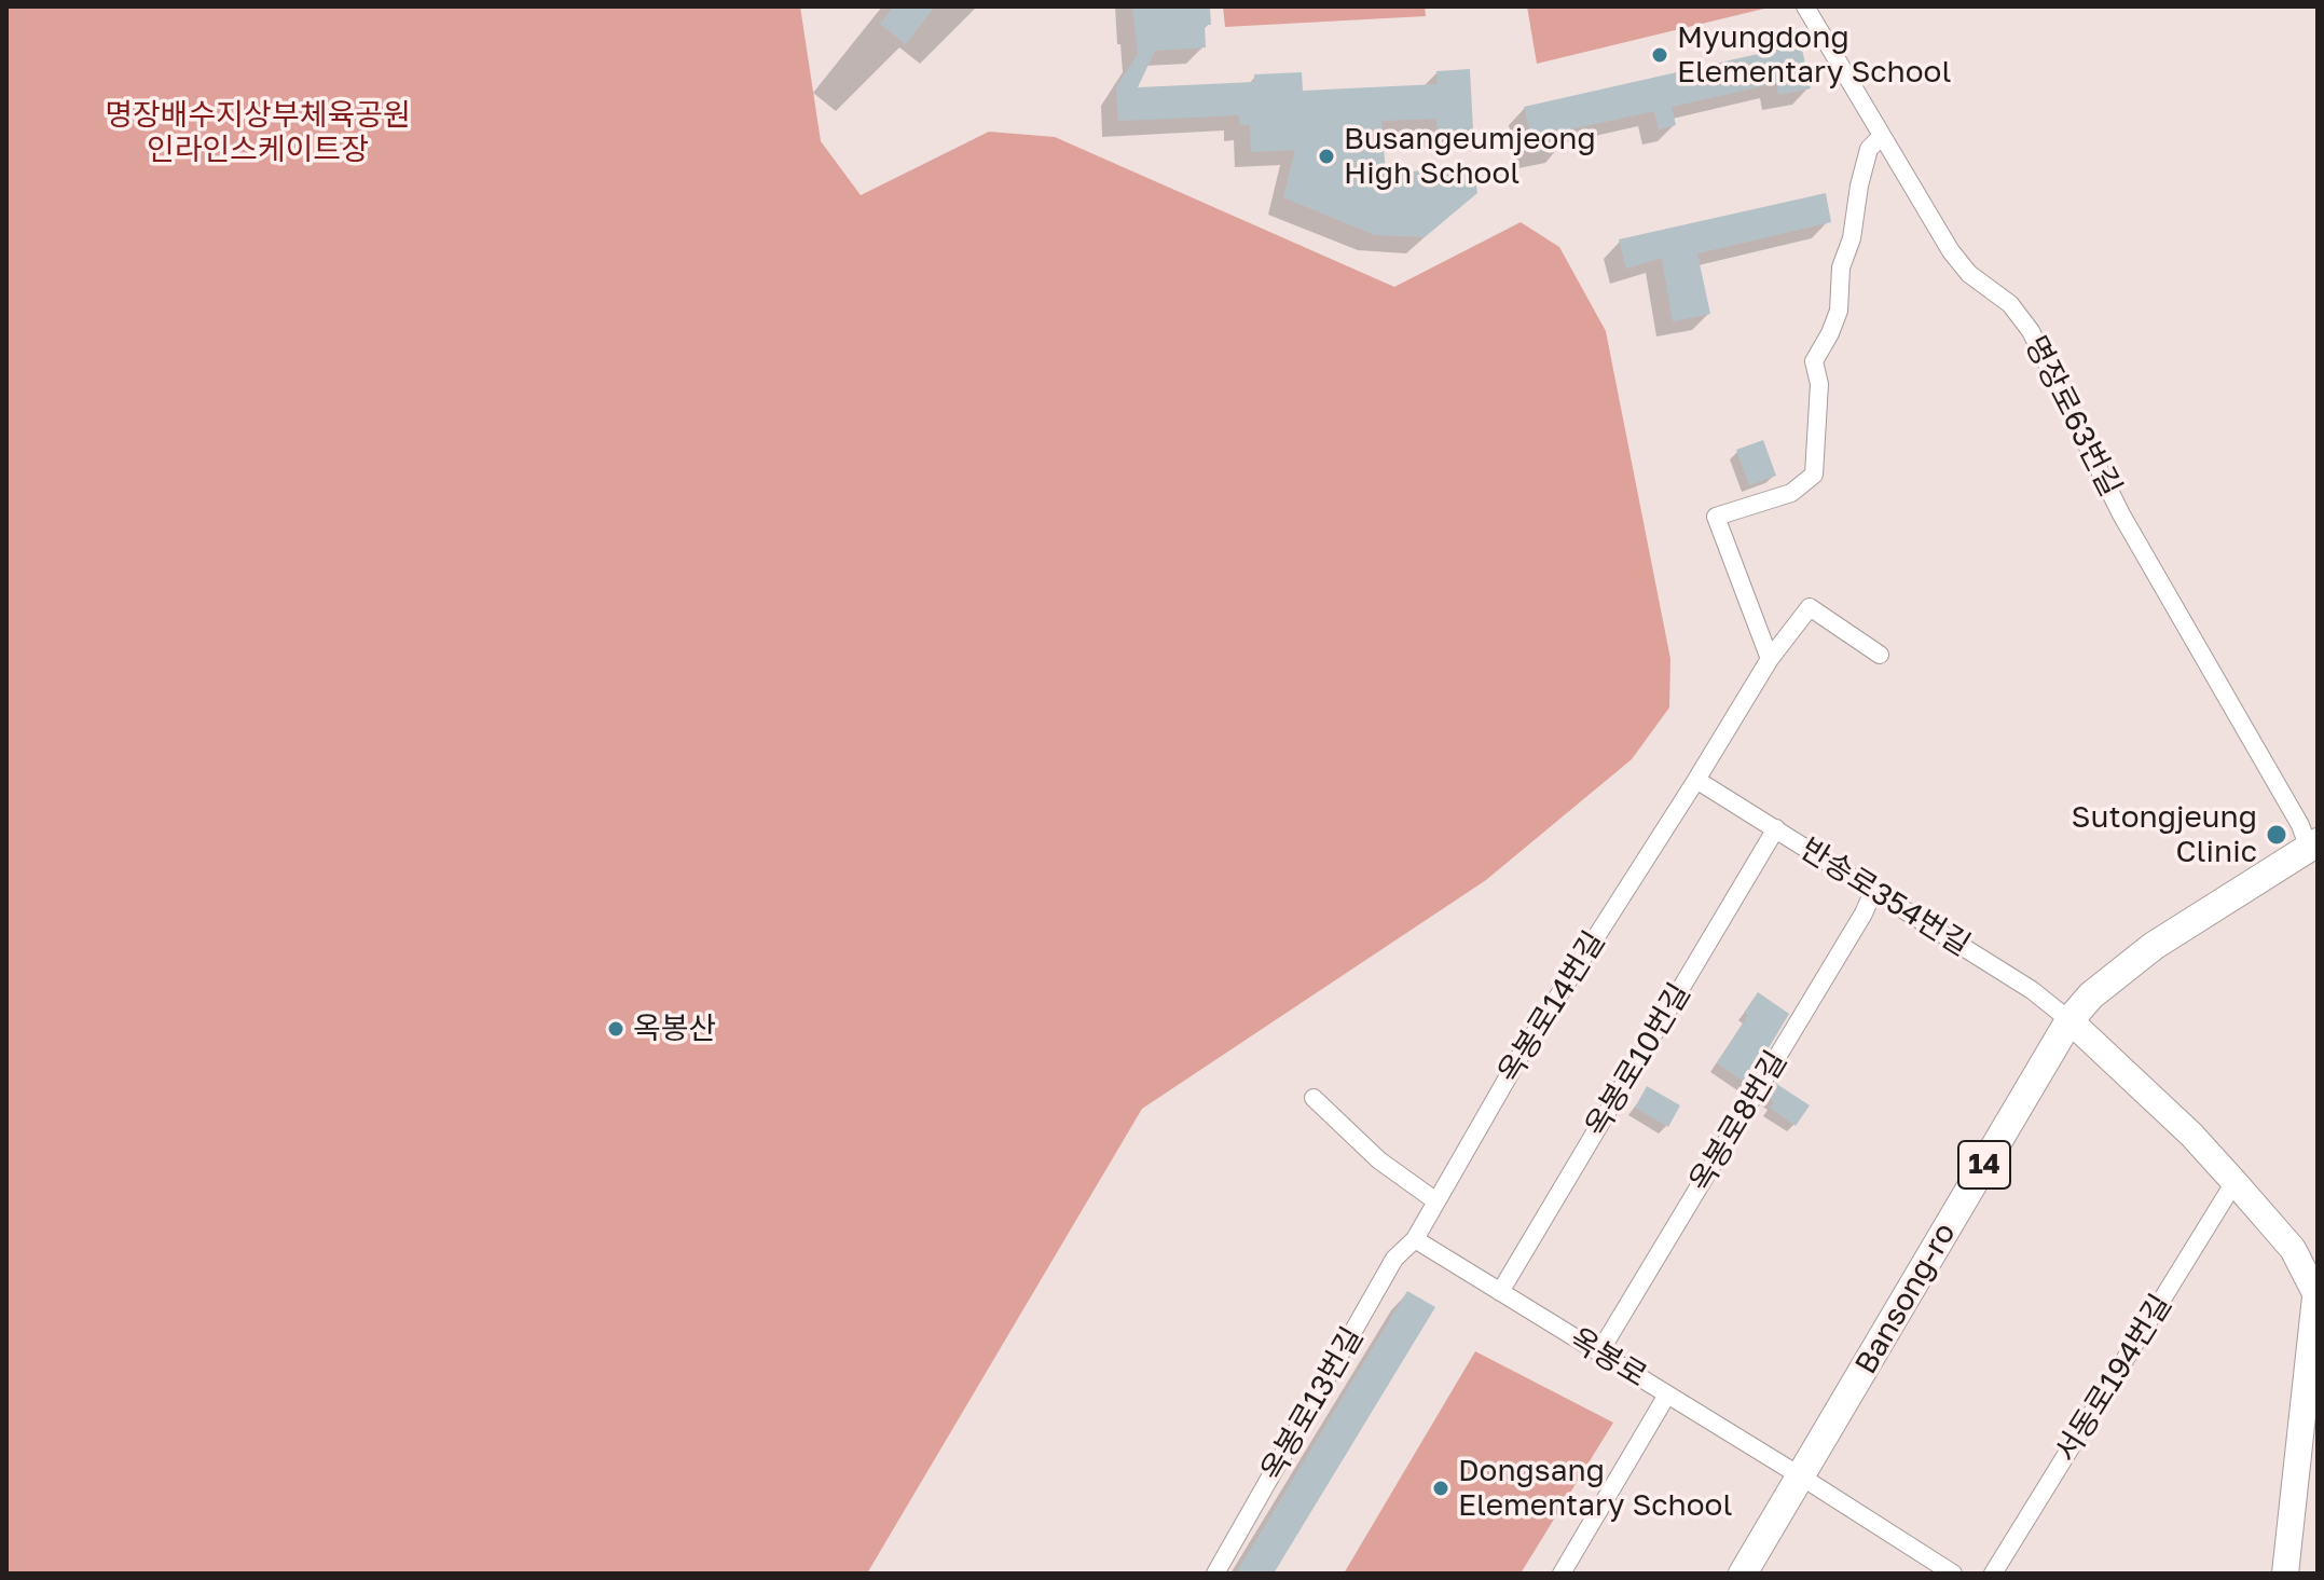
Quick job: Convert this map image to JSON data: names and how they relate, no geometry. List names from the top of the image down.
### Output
{
  "streets": {
    "main road": ["14", "Bansong-ro"],
    "street": [
      "명장로63번길",
      "반송로354번길",
      "옥봉로14번길",
      "옥봉로10번길",
      "옥봉로8번길",
      "옥봉로",
      "서동로194번길",
      "옥봉로13번길"
    ]
  },
  "crossings": [
    ["명장로63번길", "Bansong-ro"],
    ["반송로354번길", "옥봉로14번길"],
    ["반송로354번길", "옥봉로10번길"],
    ["반송로354번길", "옥봉로8번길"],
    ["반송로354번길", "Bansong-ro"],
    ["옥봉로14번길", "옥봉로"],
    ["옥봉로14번길", "옥봉로13번길"],
    ["옥봉로10번길", "옥봉로"],
    ["옥봉로8번길", "옥봉로"],
    ["Bansong-ro", "옥봉로"],
    ["옥봉로", "옥봉로13번길"]
  ],
  "parks": ["명장배수지상부체육공원 인라인스케이트장"],
  "places": [
    "Myungdong Elementary School",
    "Busangeumjeong High School",
    "Sutongjeung Clinic",
    "옥봉산",
    "Dongsang Elementary School"
  ]
}
